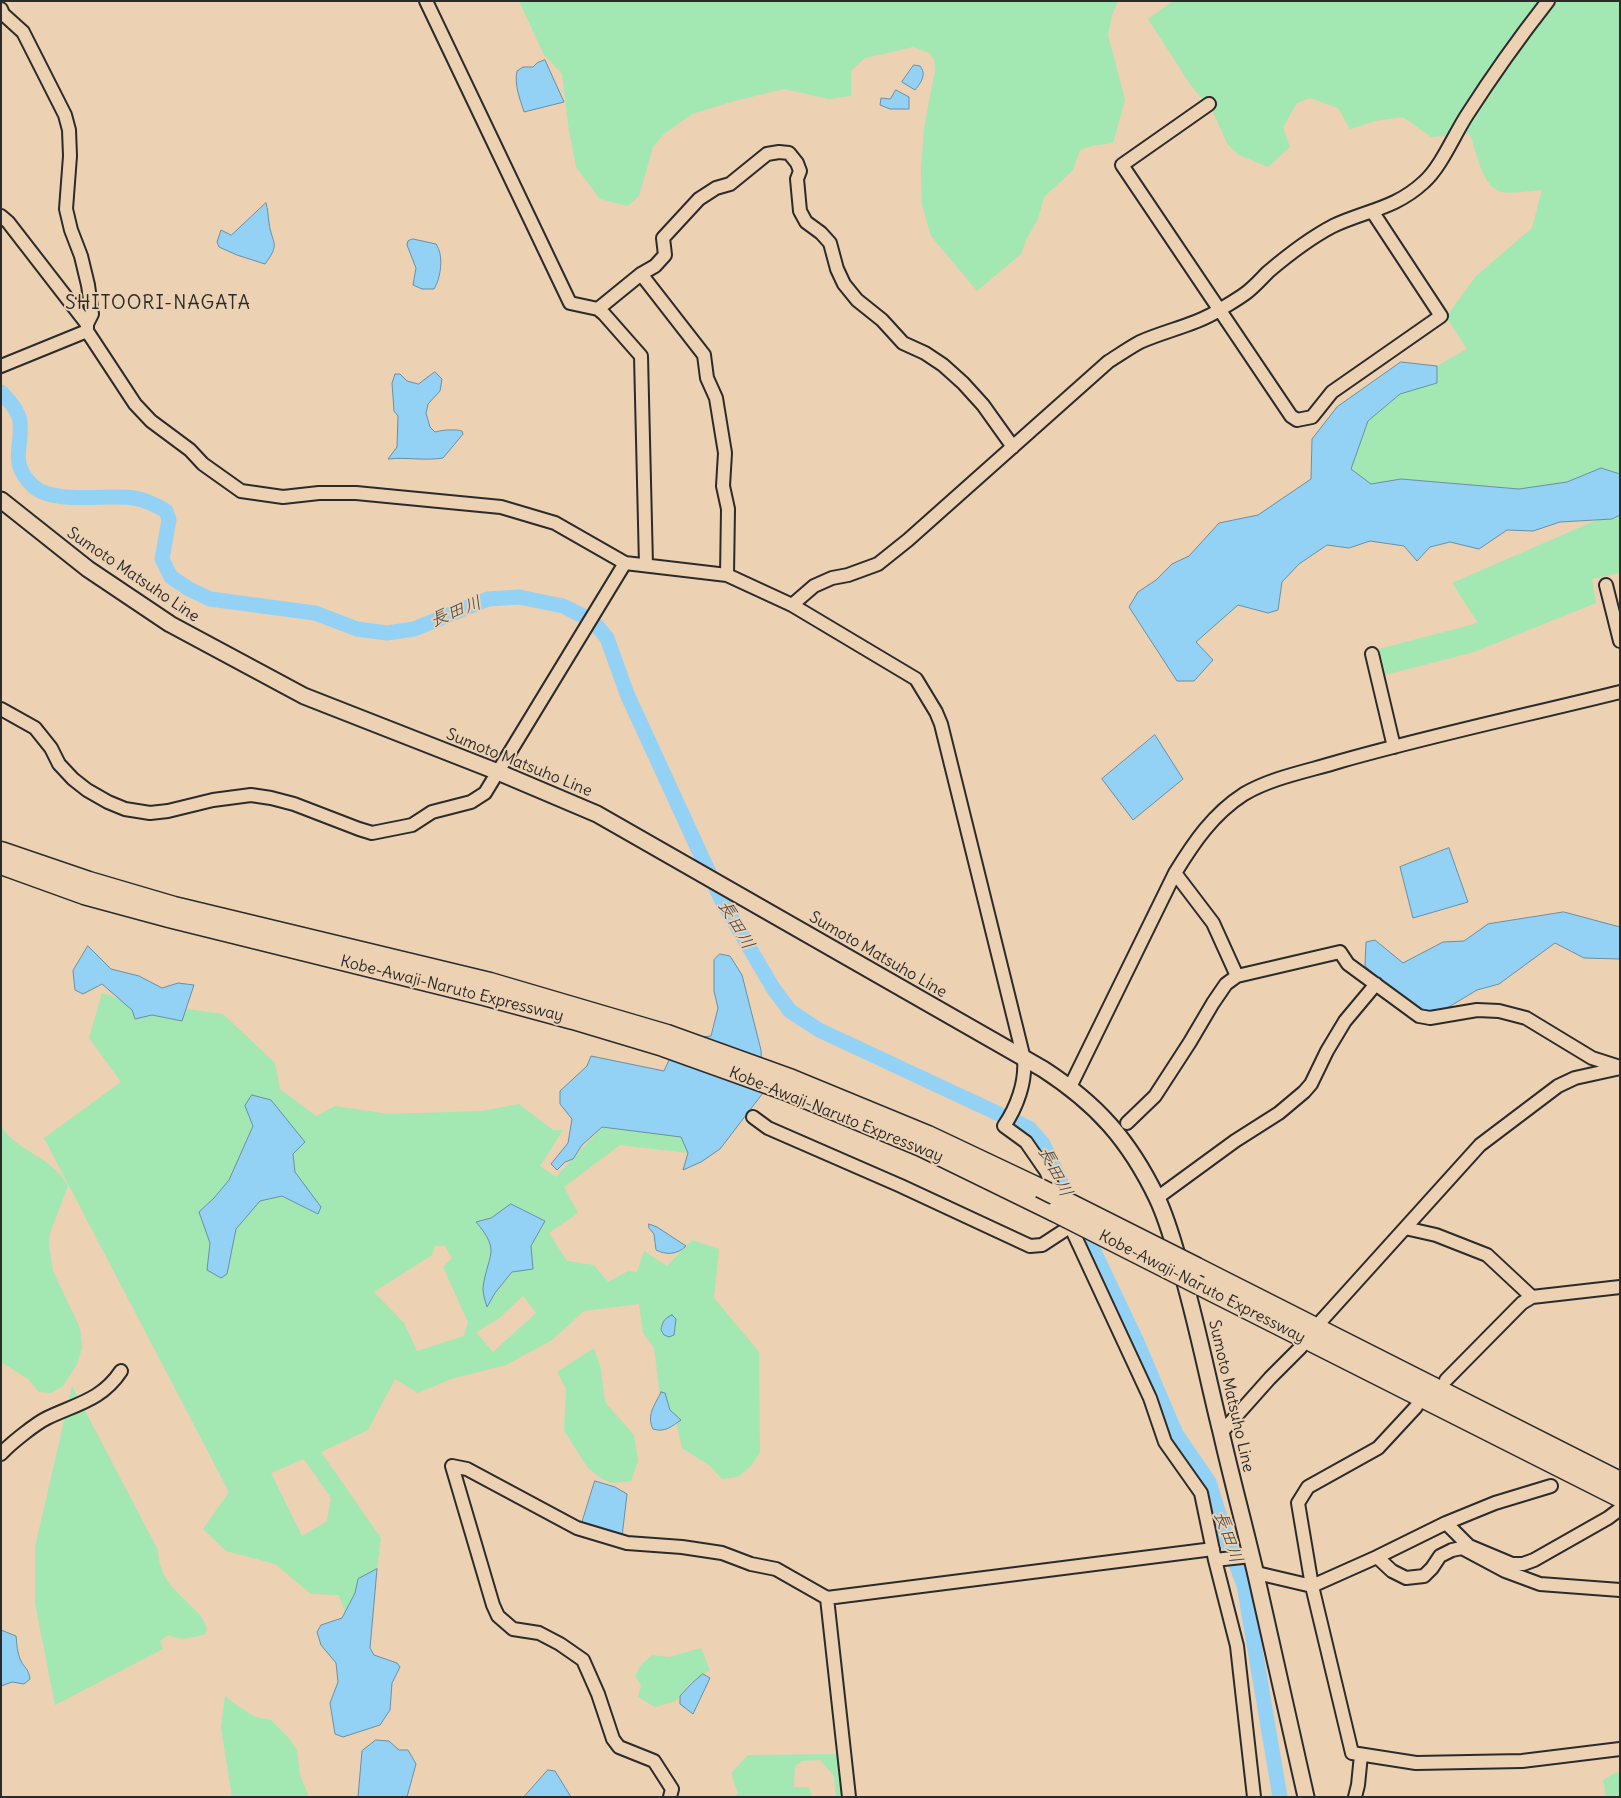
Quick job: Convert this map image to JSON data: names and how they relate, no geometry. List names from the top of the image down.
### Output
{
  "streets": {
    "highway": ["Kobe-Awaji-Naruto Expressway"],
    "main road": ["Sumoto Matsuho Line"]
  },
  "districts": ["SHITOORI-NAGATA"],
  "water": ["長田川"]
}
